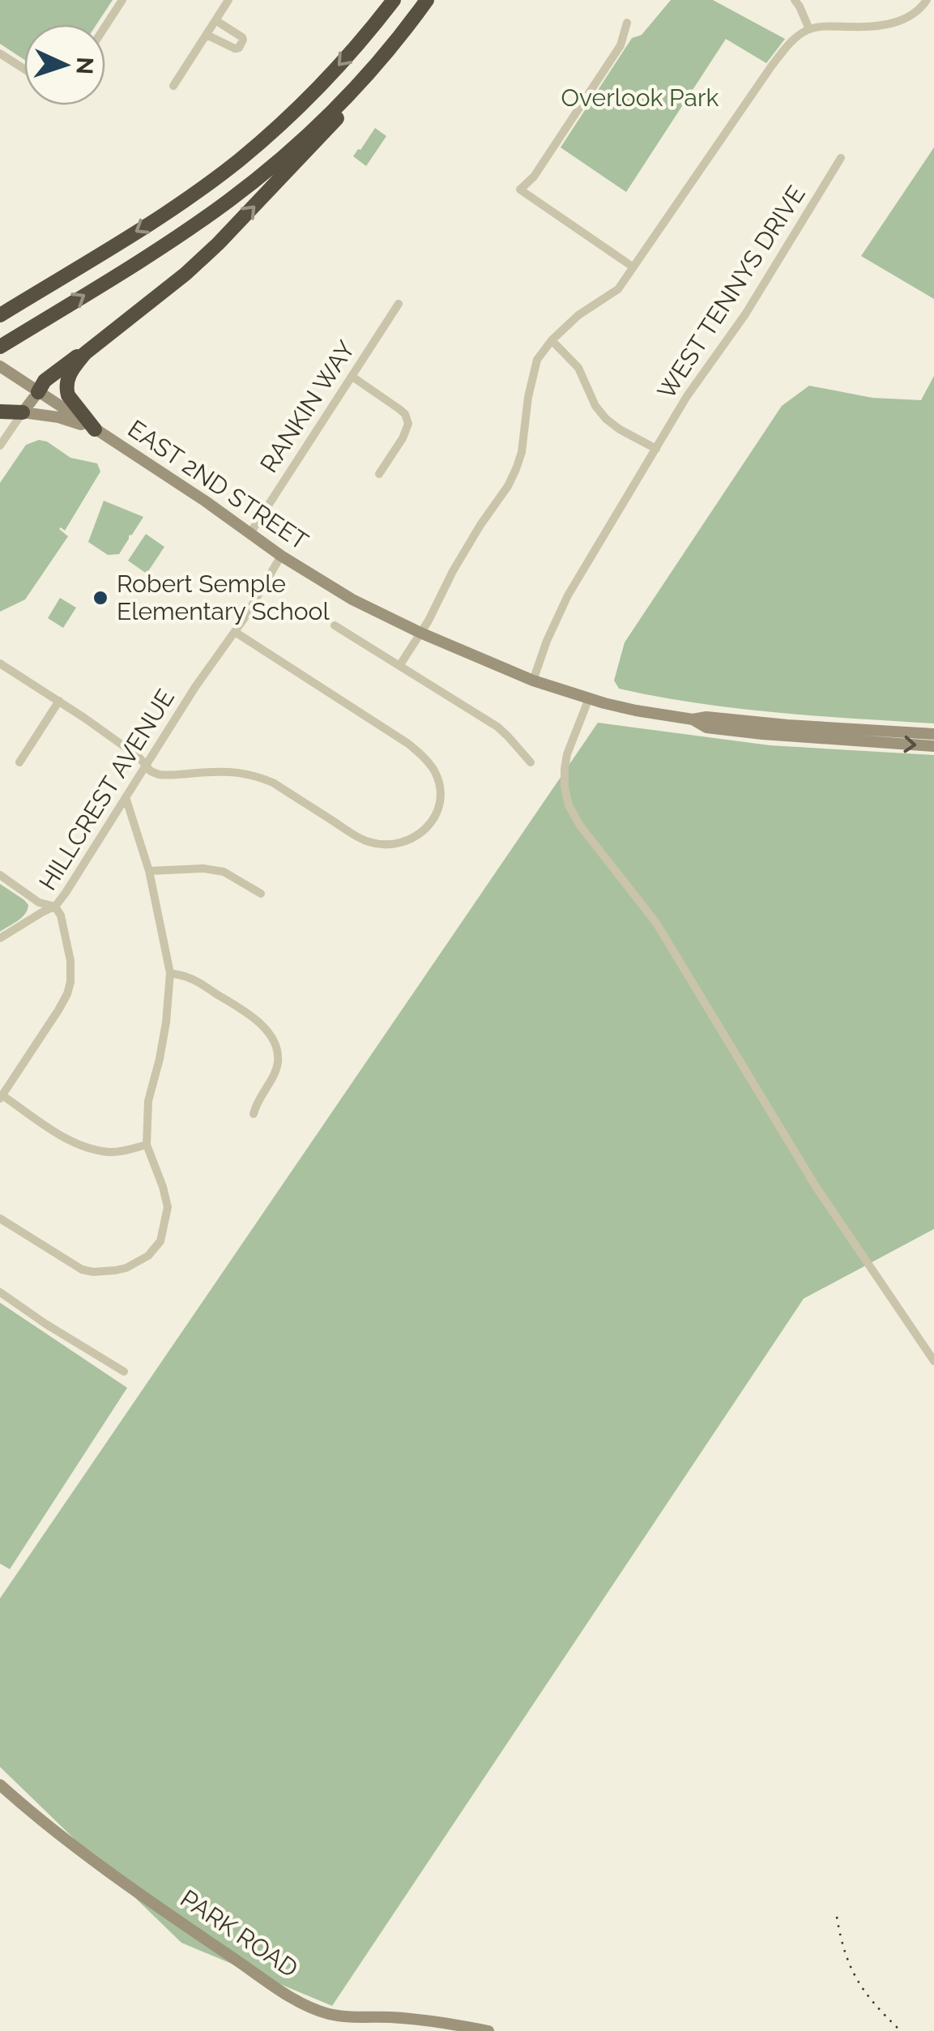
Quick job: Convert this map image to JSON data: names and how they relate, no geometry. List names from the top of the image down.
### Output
{
  "streets": {
    "main road": ["EAST 2ND STREET", "PARK ROAD"],
    "street": ["WEST TENNYS DRIVE", "RANKIN WAY", "HILLCREST AVENUE"]
  },
  "crossings": [
    ["WEST TENNYS DRIVE", "EAST 2ND STREET"],
    ["RANKIN WAY", "EAST 2ND STREET"],
    ["EAST 2ND STREET", "HILLCREST AVENUE"]
  ],
  "parks": ["Overlook Park"],
  "places": ["Robert Semple Elementary School"],
  "north": "right"
}
